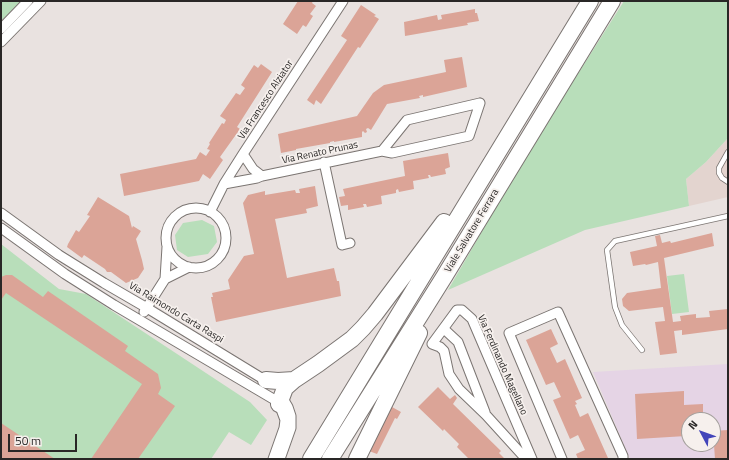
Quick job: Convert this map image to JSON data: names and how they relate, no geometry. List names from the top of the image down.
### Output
{
  "streets": {
    "highway": ["Viale Salvatore Ferrara"],
    "street": [
      "Via Francesco Alziator",
      "Via Renato Prunas",
      "Via Raimondo Carta Raspi",
      "Via Ferdinando Magellano"
    ]
  },
  "crossings": [
    ["Via Francesco Alziator", "Via Renato Prunas"]
  ],
  "scale_bar": "50 m",
  "north": "top left"
}
